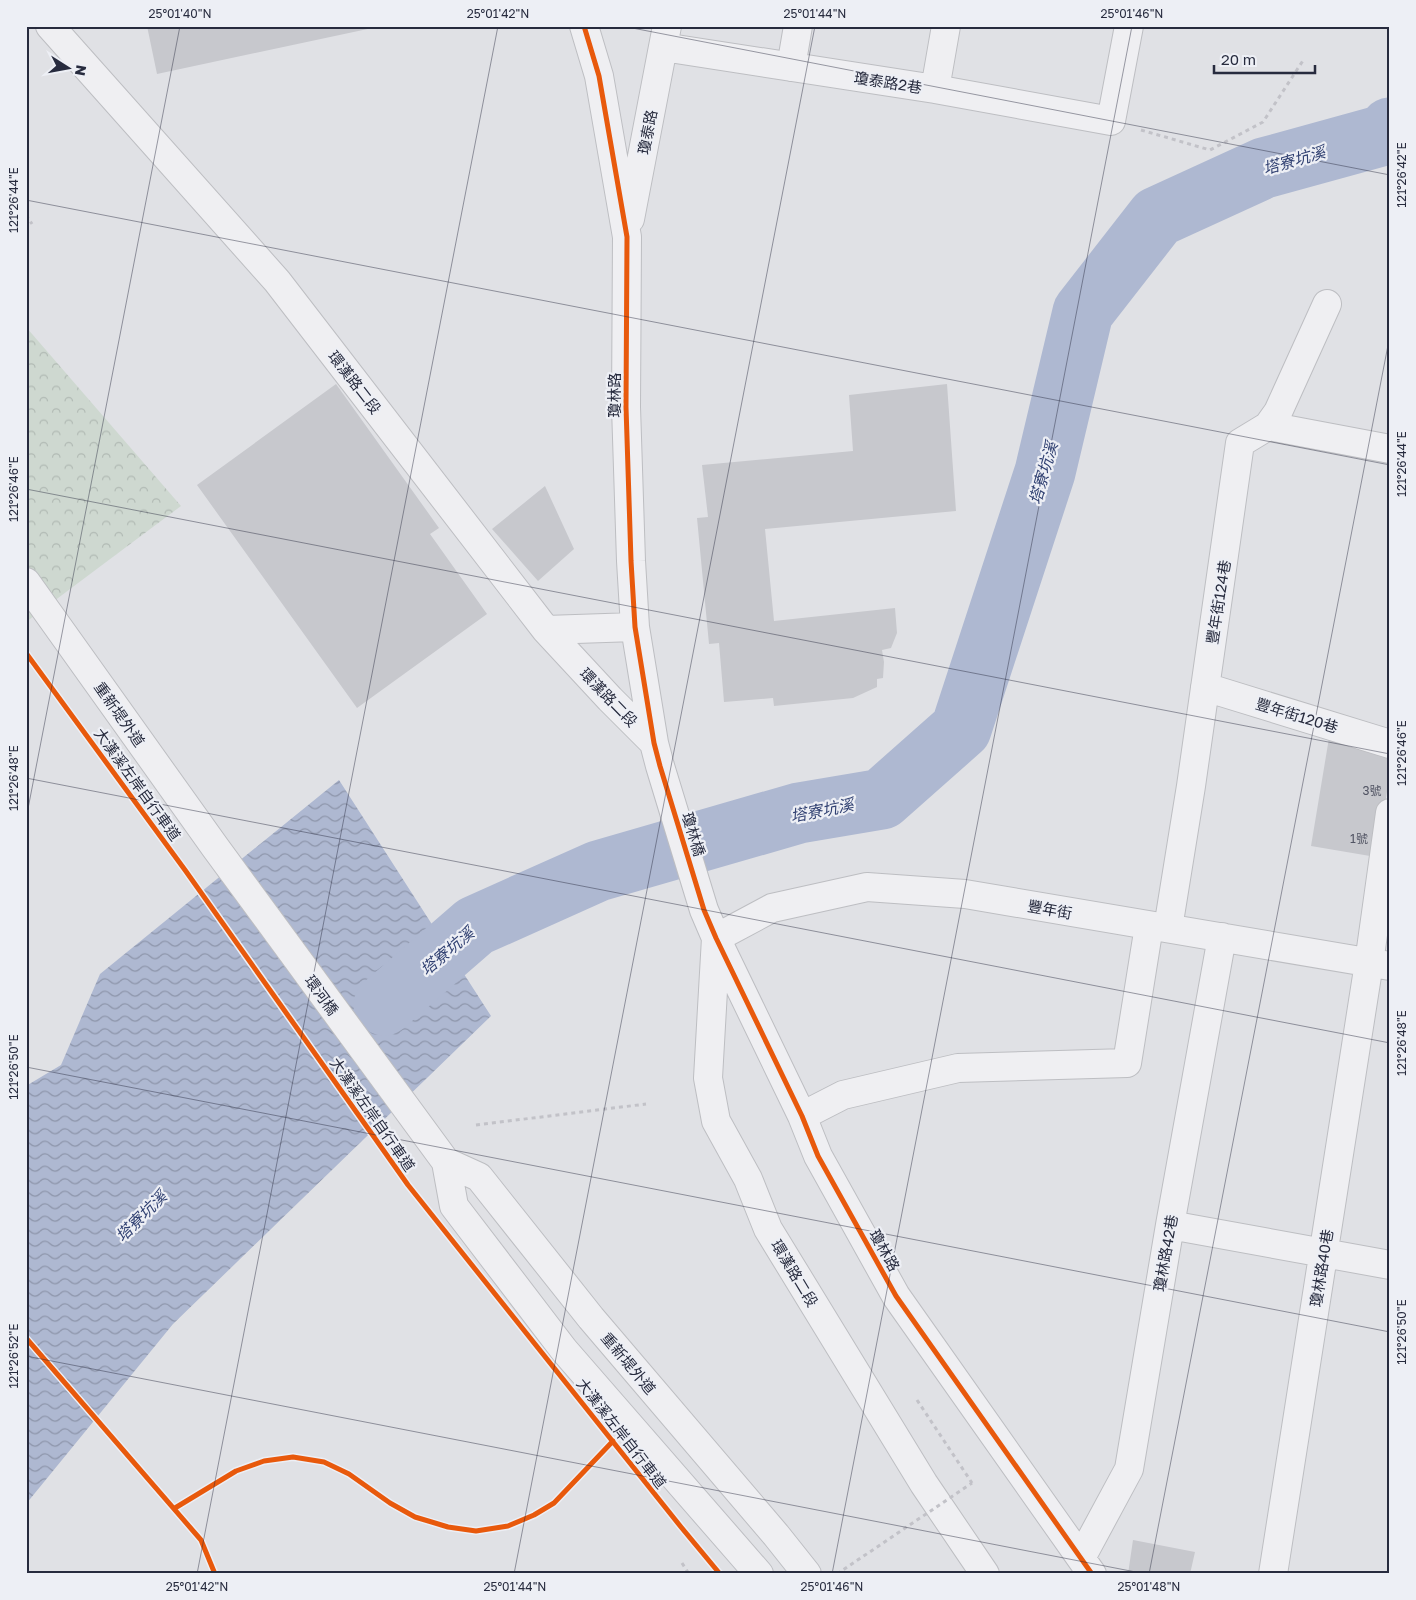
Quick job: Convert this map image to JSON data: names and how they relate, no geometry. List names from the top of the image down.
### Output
{
  "streets": {
    "street": [
      "瓊泰路2巷",
      "瓊泰路",
      "環漢路二段",
      "瓊林路",
      "豐年街124巷",
      "重新堤外道",
      "豐年街120巷",
      "瓊林橋",
      "豐年街",
      "環河橋",
      "瓊林路42巷",
      "瓊林路40巷"
    ],
    "cycle path": ["大漢溪左岸自行車道"]
  },
  "crossings": [
    ["瓊泰路2巷", "瓊泰路"],
    ["瓊泰路", "瓊林路"],
    ["環漢路二段", "瓊林路"],
    ["環漢路二段", "瓊林橋"],
    ["環漢路二段", "豐年街"],
    ["瓊林路", "豐年街124巷"],
    ["瓊林路", "瓊林橋"],
    ["瓊林路", "豐年街"],
    ["瓊林路", "瓊林路42巷"],
    ["豐年街124巷", "豐年街120巷"],
    ["豐年街124巷", "豐年街"],
    ["重新堤外道", "環河橋"],
    ["豐年街", "瓊林路42巷"],
    ["豐年街", "瓊林路40巷"]
  ],
  "water": ["塔寮坑溪"],
  "house_numbers": ["3號", "1號"],
  "scale_bar": "20 m",
  "north": "right",
  "coordinates": [
    "25°01'40\"N",
    "25°01'42\"N",
    "25°01'44\"N",
    "25°01'46\"N",
    "121°26'42\"E",
    "121°26'44\"E",
    "121°26'46\"E",
    "121°26'48\"E",
    "121°26'50\"E",
    "121°26'52\"E",
    "25°01'48\"N"
  ]
}
